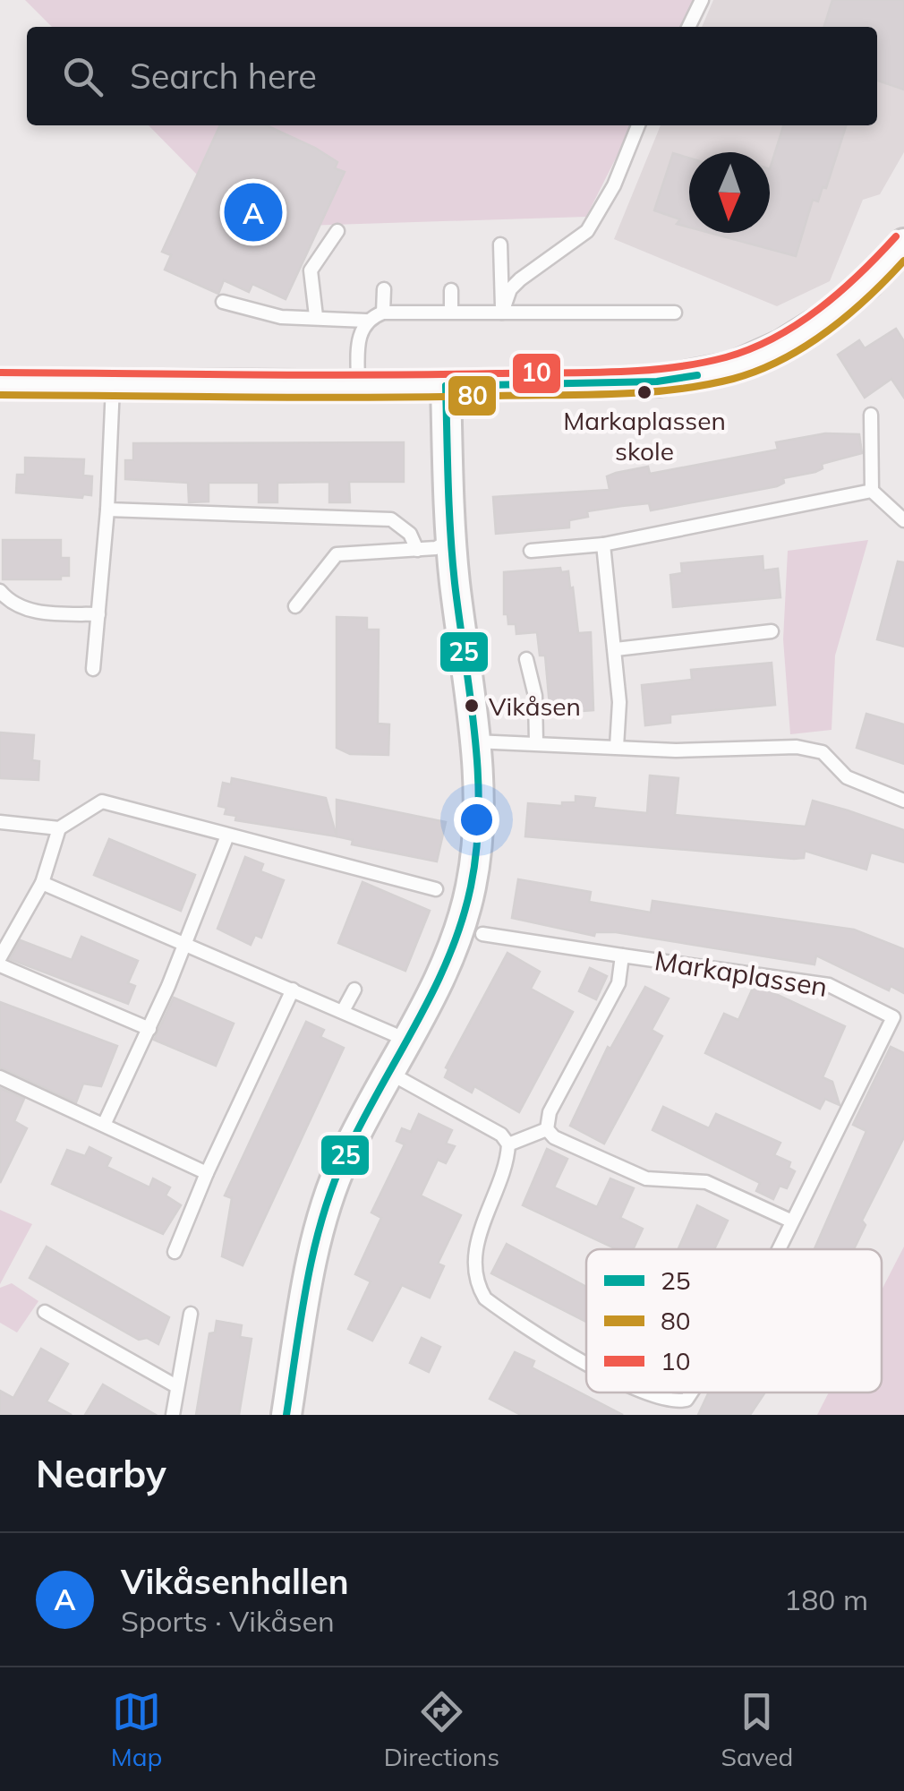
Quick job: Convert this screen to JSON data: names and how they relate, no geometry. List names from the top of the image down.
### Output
{
  "streets": {
    "lane": ["Markaplassen"]
  },
  "places": ["Markaplassen skole", "Vikåsen"],
  "lines": ["transit line 10", "transit line 80", "transit line 25"],
  "legend": ["25", "80", "10"],
  "north": "bottom",
  "page": {
    "search": "Search here",
    "pins": "A",
    "heading": "Nearby",
    "list": [
      {
        "mark": "A",
        "name": "Vikåsenhallen",
        "note": "Sports · Vikåsen",
        "value": "180 m"
      }
    ],
    "nav": ["Map", "Directions", "Saved"]
  }
}
